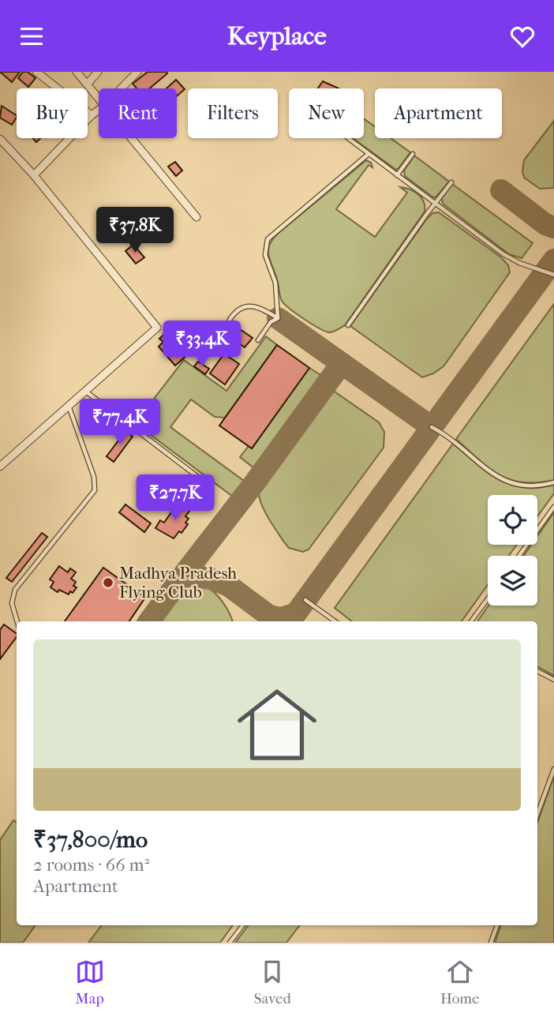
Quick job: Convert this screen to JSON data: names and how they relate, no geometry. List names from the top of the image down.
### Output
{
  "places": ["Madhya Pradesh Flying Club"],
  "page": {
    "header": "Keyplace",
    "chip": [
      "Buy",
      "Rent",
      "Filters",
      "New",
      "Apartment"
    ],
    "price": [
      "₹37.8K",
      "₹33.4K",
      "₹77.4K",
      "₹27.7K"
    ],
    "list": [
      {
        "name": "₹37,800/mo",
        "note": "2 rooms · 66 m² · Apartment"
      }
    ],
    "tabs": ["Map", "Saved", "Home"]
  }
}
